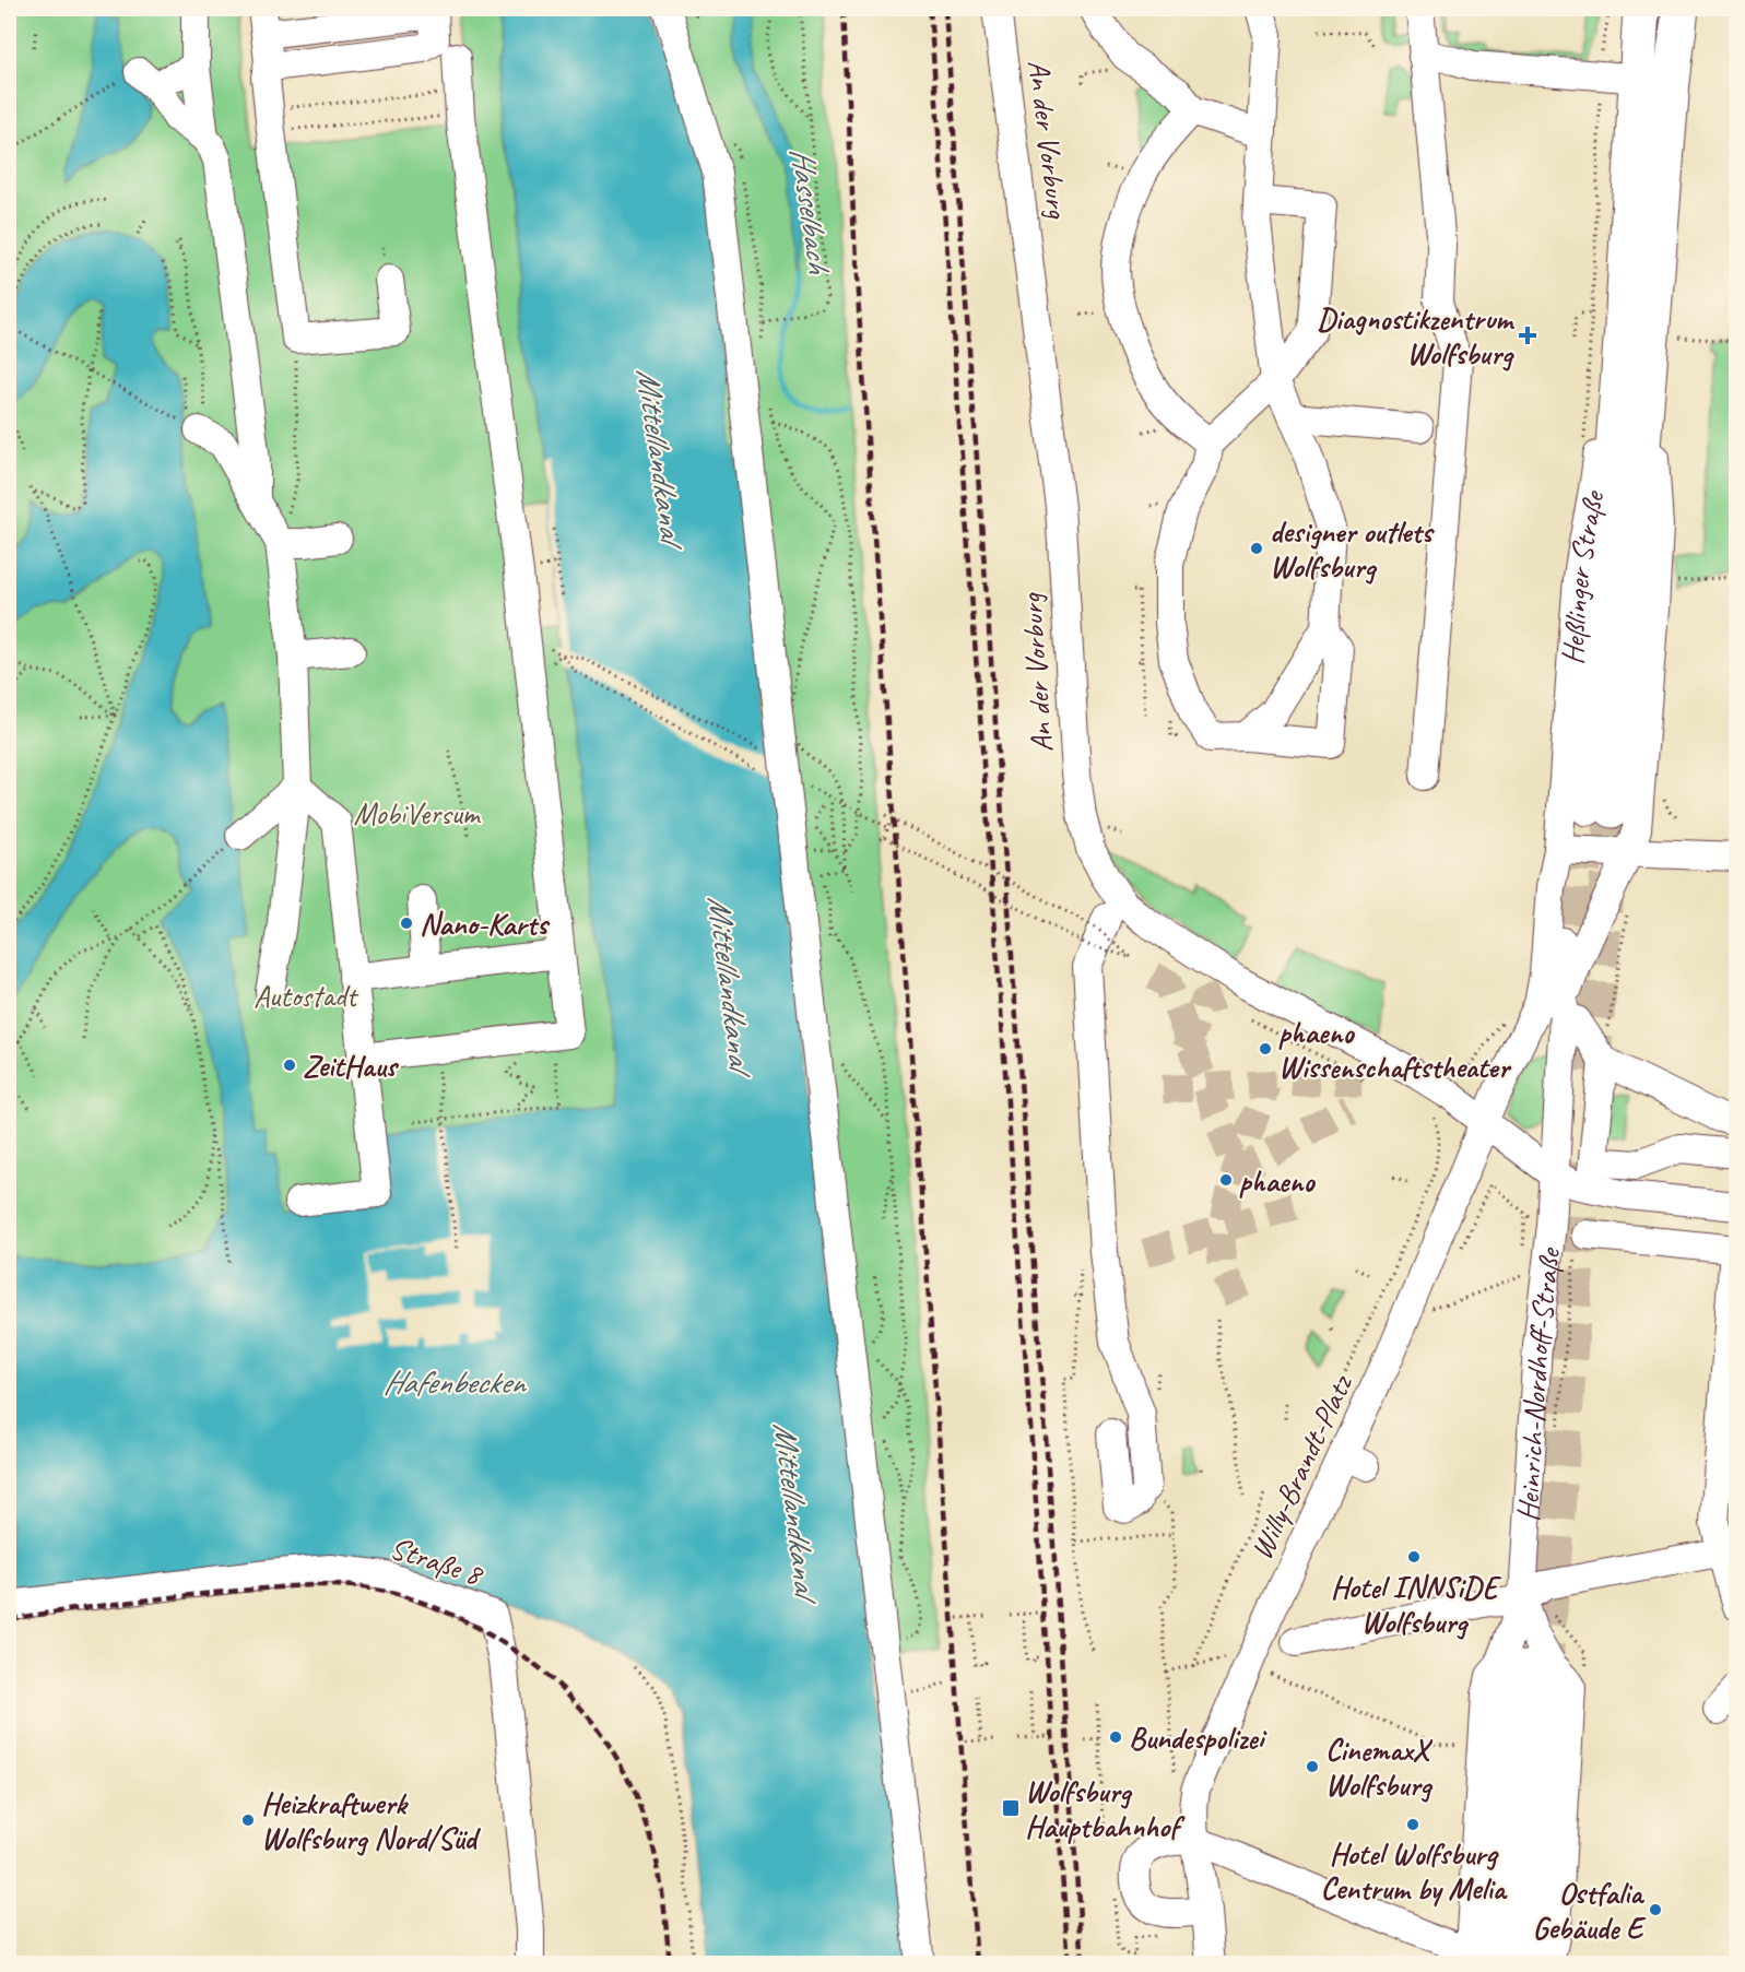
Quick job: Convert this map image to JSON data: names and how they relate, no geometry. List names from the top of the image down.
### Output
{
  "streets": {
    "main road": ["Heßlinger Straße", "Heinrich-Nordhoff-Straße"],
    "street": ["An der Vorburg", "Willy-Brandt-Platz", "Straße 8"]
  },
  "crossings": [
    ["An der Vorburg", "Heßlinger Straße"],
    ["An der Vorburg", "Heinrich-Nordhoff-Straße"],
    ["An der Vorburg", "Willy-Brandt-Platz"],
    ["Heßlinger Straße", "Heinrich-Nordhoff-Straße"],
    ["Heßlinger Straße", "Willy-Brandt-Platz"]
  ],
  "water": ["Hasselbach", "Mittellandkanal", "Hafenbecken"],
  "parks": ["MobiVersum", "Autostadt"],
  "places": {
    "health": ["Diagnostikzentrum Wolfsburg"],
    "other": [
      "designer outlets Wolfsburg",
      "Nano-Karts",
      "phaeno Wissenschaftstheater",
      "ZeitHaus",
      "phaeno",
      "Hotel INNSiDE Wolfsburg",
      "Bundespolizei",
      "CinemaxX Wolfsburg",
      "Heizkraftwerk Wolfsburg Nord/Süd",
      "Hotel Wolfsburg Centrum by Melia",
      "Ostfalia Gebäude E"
    ],
    "transit": ["Wolfsburg Hauptbahnhof"]
  }
}
